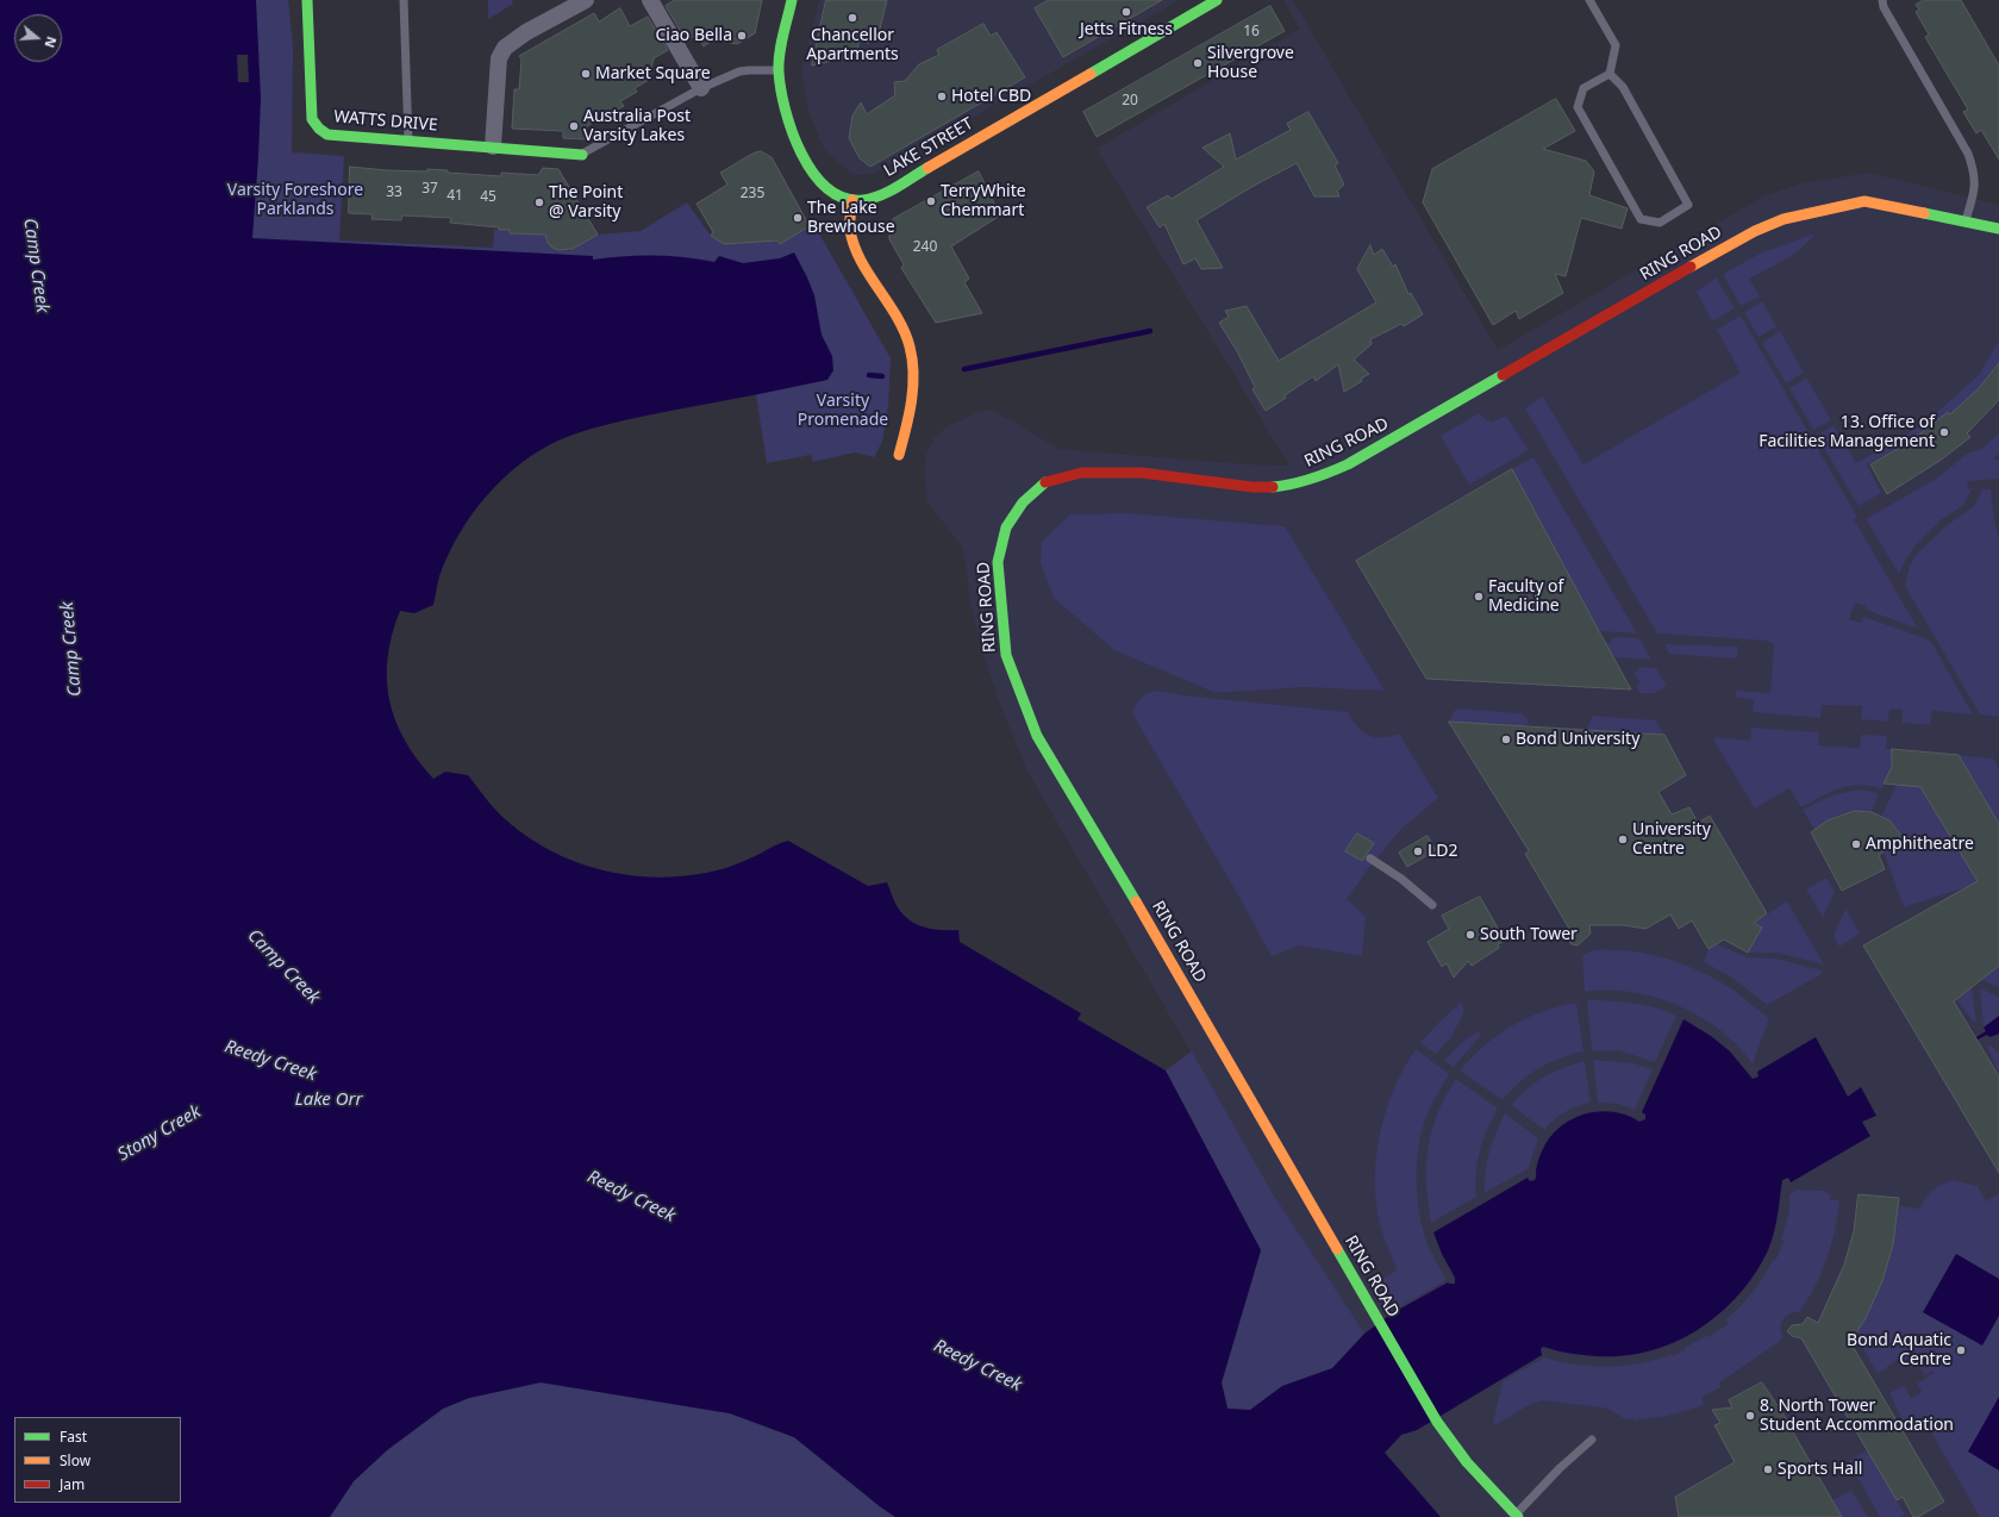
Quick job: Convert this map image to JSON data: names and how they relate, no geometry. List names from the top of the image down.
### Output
{
  "streets": {
    "street": ["WATTS DRIVE", "LAKE STREET", "RING ROAD"]
  },
  "water": [
    "Camp Creek",
    "Reedy Creek",
    "Lake Orr",
    "Stony Creek"
  ],
  "parks": ["Varsity Foreshore Parklands", "Varsity Promenade"],
  "places": [
    "Jetts Fitness",
    "Chancellor Apartments",
    "Ciao Bella",
    "Silvergrove House",
    "Market Square",
    "Hotel CBD",
    "Australia Post Varsity Lakes",
    "TerryWhite Chemmart",
    "The Point @ Varsity",
    "The Lake Brewhouse",
    "13. Office of Facilities Management",
    "Faculty of Medicine",
    "Bond University",
    "University Centre",
    "Amphitheatre",
    "LD2",
    "South Tower",
    "Bond Aquatic Centre",
    "8. North Tower Student Accommodation",
    "Sports Hall"
  ],
  "house_numbers": [
    "16",
    "20",
    "37",
    "33",
    "235",
    "41",
    "45",
    "240"
  ],
  "legend": ["Fast", "Slow", "Jam"],
  "north": "right"
}
